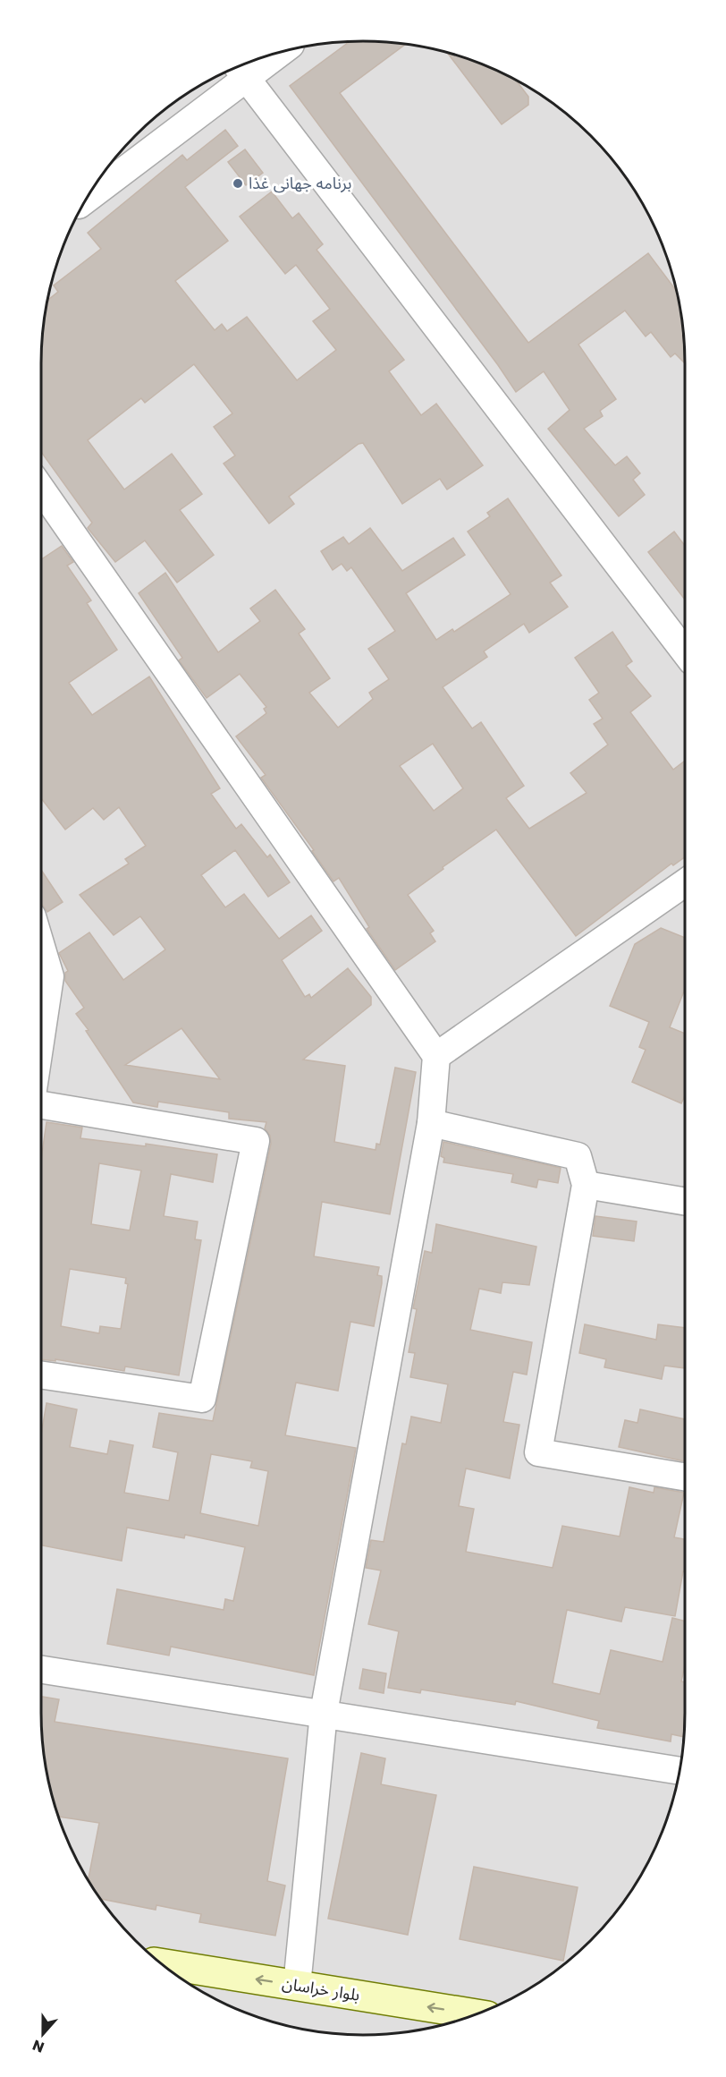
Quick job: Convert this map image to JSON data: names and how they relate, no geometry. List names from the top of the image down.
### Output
{
  "streets": {
    "main road": ["بلوار خراسان"]
  },
  "one_way": ["بلوار خراسان"],
  "places": ["برنامه جهانی غذا"],
  "north": "bottom"
}
